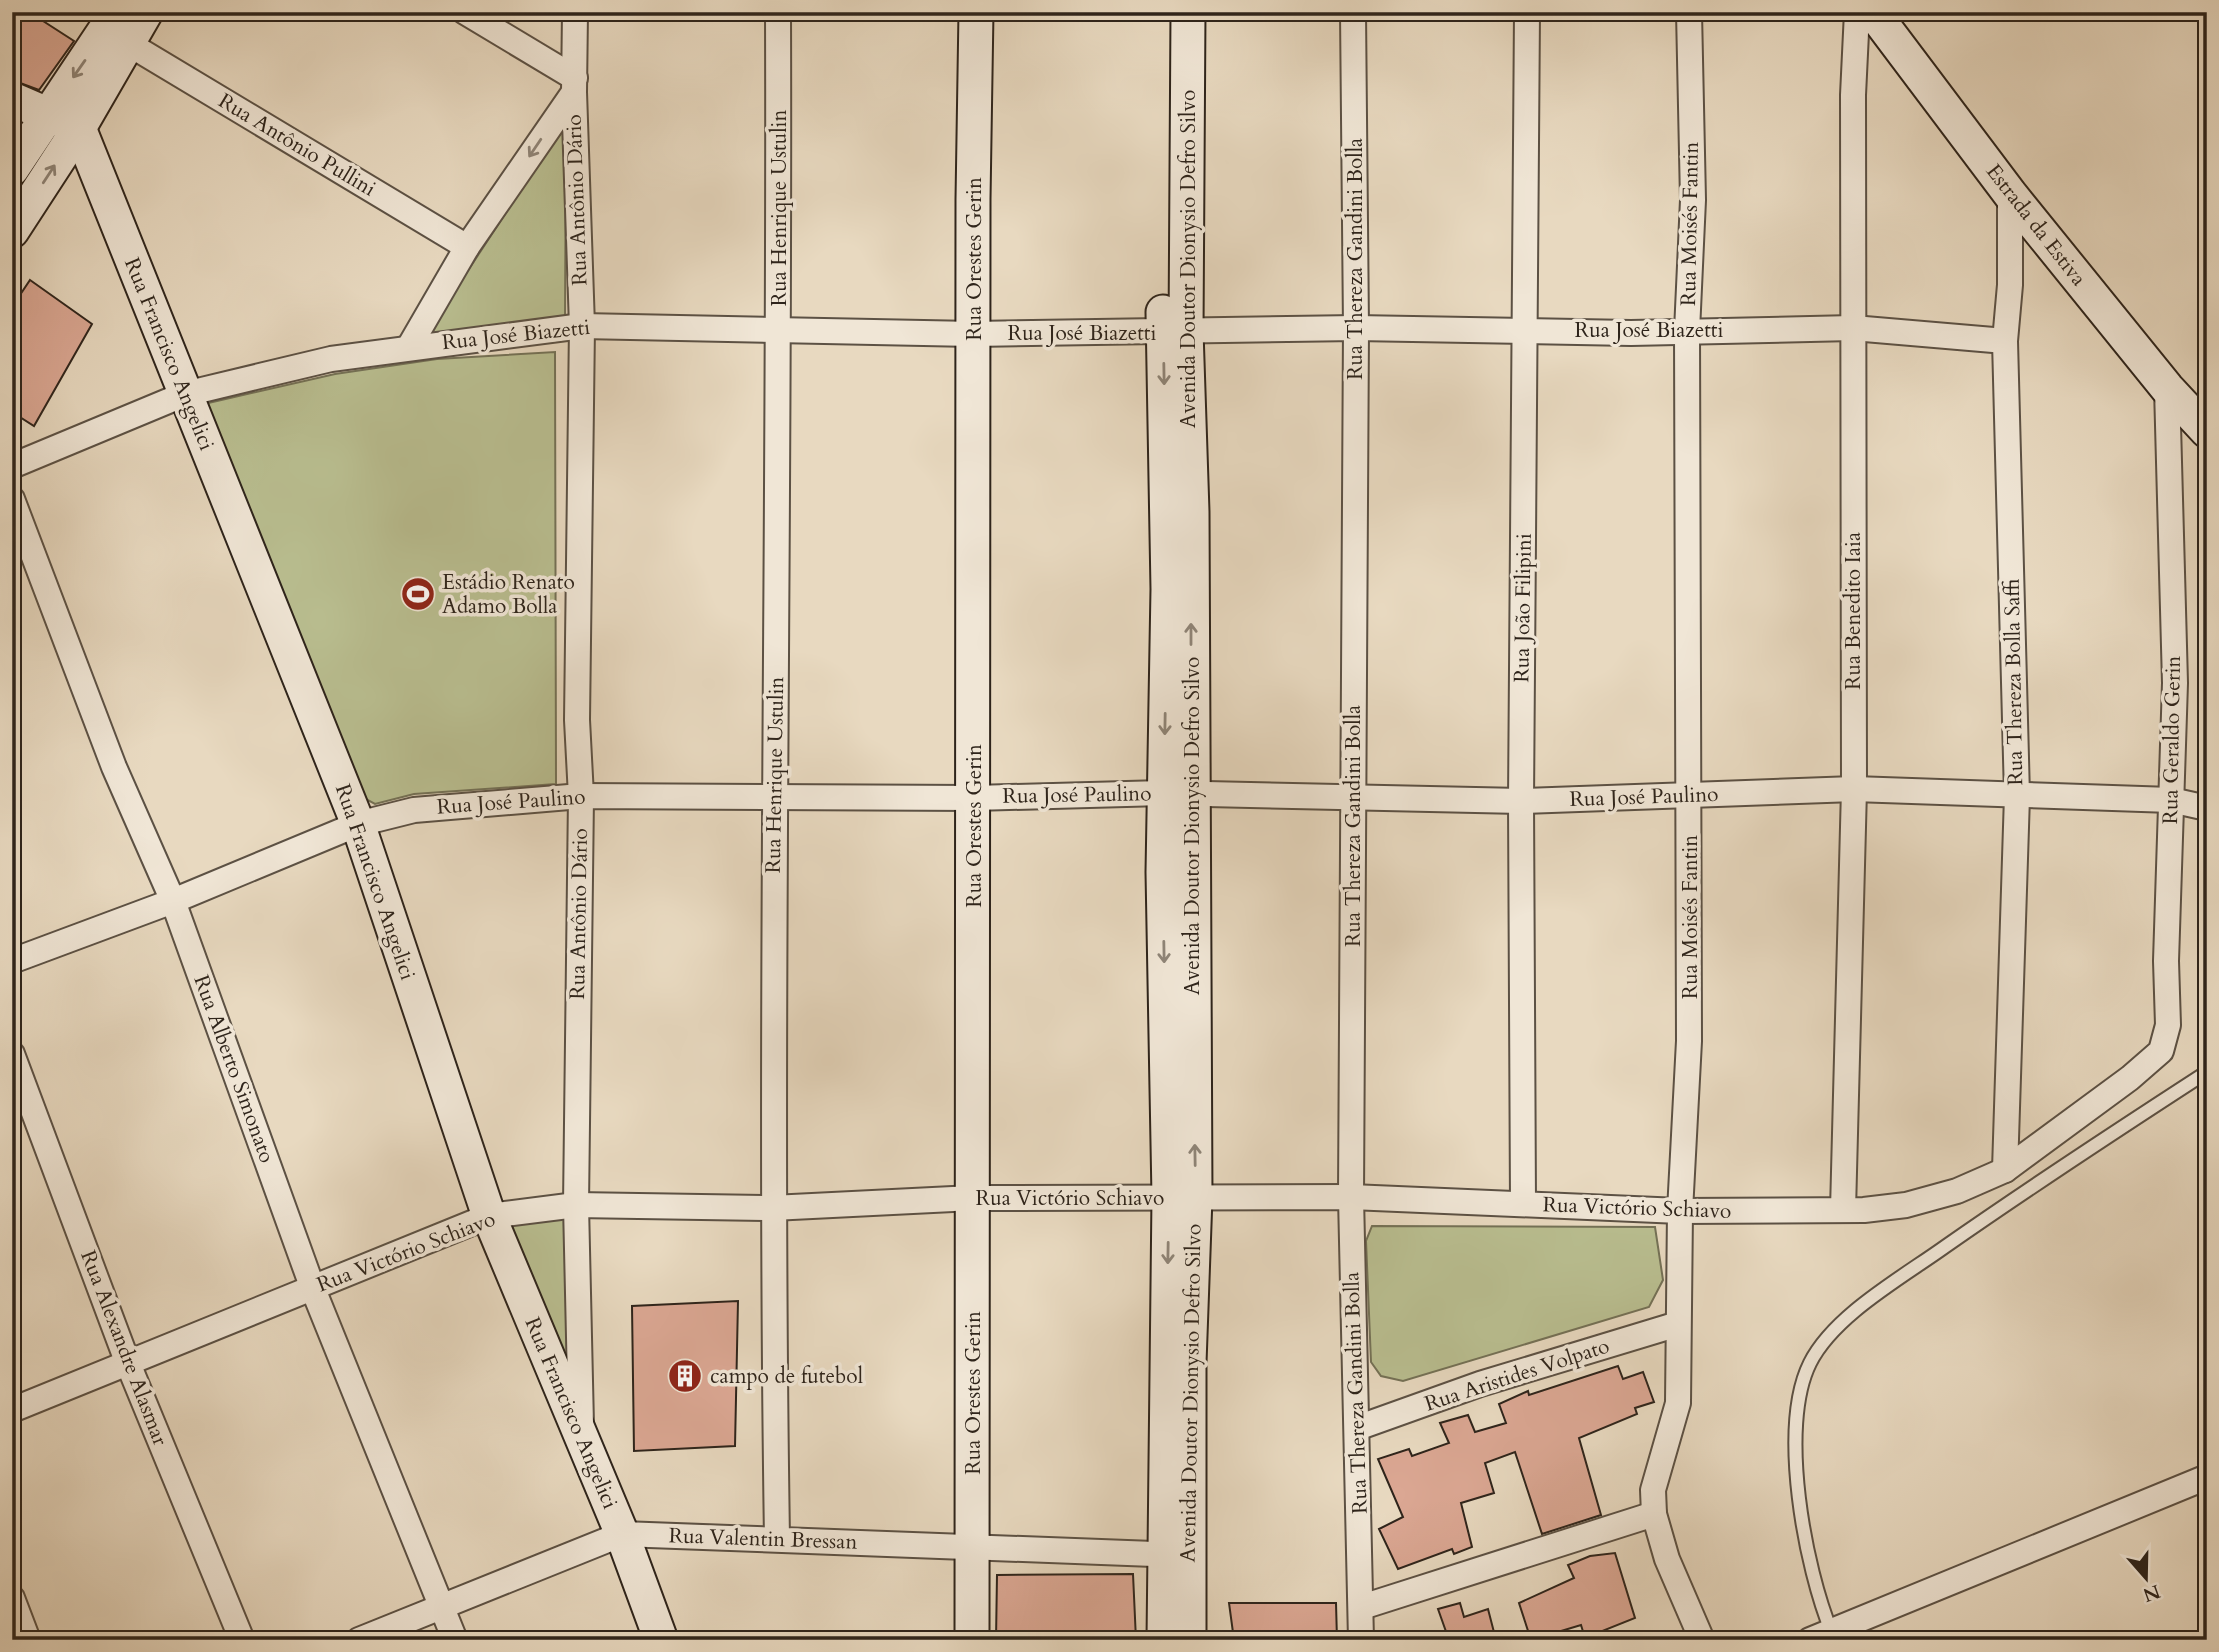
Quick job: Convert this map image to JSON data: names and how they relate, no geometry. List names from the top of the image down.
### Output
{
  "streets": {
    "street": [
      "Rua Antônio Pullini",
      "Rua Antônio Dário",
      "Rua Henrique Ustulin",
      "Rua Moisés Fantin",
      "Estrada da Estiva",
      "Rua Orestes Gerin",
      "Avenida Doutor Dionysio Defro Silvo",
      "Rua Thereza Gandini Bolla",
      "Rua José Biazetti",
      "Rua Francisco Angelici",
      "Rua João Filipini",
      "Rua Benedito Iaia",
      "Rua Thereza Bolla Saffi",
      "Rua Geraldo Gerin",
      "Rua José Paulino",
      "Rua Alberto Simonato",
      "Rua Victório Schiavo",
      "Rua Alexandre Alasmar",
      "Rua Aristides Volpato",
      "Rua Valentin Bressan"
    ]
  },
  "crossings": [
    ["Rua Antônio Dário", "Rua José Biazetti"],
    ["Rua Antônio Dário", "Rua Francisco Angelici"],
    ["Rua Antônio Dário", "Rua José Paulino"],
    ["Rua Antônio Dário", "Rua Victório Schiavo"],
    ["Rua Henrique Ustulin", "Rua José Biazetti"],
    ["Rua Henrique Ustulin", "Rua José Paulino"],
    ["Rua Henrique Ustulin", "Rua Victório Schiavo"],
    ["Rua Henrique Ustulin", "Rua Valentin Bressan"],
    ["Rua Moisés Fantin", "Rua José Biazetti"],
    ["Rua Moisés Fantin", "Rua José Paulino"],
    ["Rua Moisés Fantin", "Rua Victório Schiavo"],
    ["Rua Moisés Fantin", "Rua Aristides Volpato"],
    ["Estrada da Estiva", "Rua Thereza Bolla Saffi"],
    ["Estrada da Estiva", "Rua Geraldo Gerin"],
    ["Rua Orestes Gerin", "Rua José Biazetti"],
    ["Rua Orestes Gerin", "Rua José Paulino"],
    ["Rua Orestes Gerin", "Rua Victório Schiavo"],
    ["Rua Orestes Gerin", "Rua Valentin Bressan"],
    ["Avenida Doutor Dionysio Defro Silvo", "Rua José Biazetti"],
    ["Avenida Doutor Dionysio Defro Silvo", "Rua José Paulino"],
    ["Avenida Doutor Dionysio Defro Silvo", "Rua Victório Schiavo"],
    ["Avenida Doutor Dionysio Defro Silvo", "Rua Valentin Bressan"],
    ["Rua Thereza Gandini Bolla", "Rua José Biazetti"],
    ["Rua Thereza Gandini Bolla", "Rua José Paulino"],
    ["Rua Thereza Gandini Bolla", "Rua Victório Schiavo"],
    ["Rua Thereza Gandini Bolla", "Rua Aristides Volpato"],
    ["Rua José Biazetti", "Rua Francisco Angelici"],
    ["Rua José Biazetti", "Rua João Filipini"],
    ["Rua José Biazetti", "Rua Benedito Iaia"],
    ["Rua José Biazetti", "Rua Thereza Bolla Saffi"],
    ["Rua Francisco Angelici", "Rua José Paulino"],
    ["Rua Francisco Angelici", "Rua Victório Schiavo"],
    ["Rua Francisco Angelici", "Rua Valentin Bressan"],
    ["Rua João Filipini", "Rua José Paulino"],
    ["Rua João Filipini", "Rua Victório Schiavo"],
    ["Rua Benedito Iaia", "Rua José Paulino"],
    ["Rua Benedito Iaia", "Rua Victório Schiavo"],
    ["Rua Thereza Bolla Saffi", "Rua José Paulino"],
    ["Rua Thereza Bolla Saffi", "Rua Victório Schiavo"],
    ["Rua Geraldo Gerin", "Rua José Paulino"],
    ["Rua Geraldo Gerin", "Rua Victório Schiavo"],
    ["Rua José Paulino", "Rua Alberto Simonato"],
    ["Rua Alberto Simonato", "Rua Victório Schiavo"],
    ["Rua Alberto Simonato", "Rua Valentin Bressan"],
    ["Rua Victório Schiavo", "Rua Alexandre Alasmar"]
  ],
  "places": {
    "sports": ["Estádio Renato Adamo Bolla"],
    "building": ["campo de futebol"]
  },
  "north": "bottom"
}
